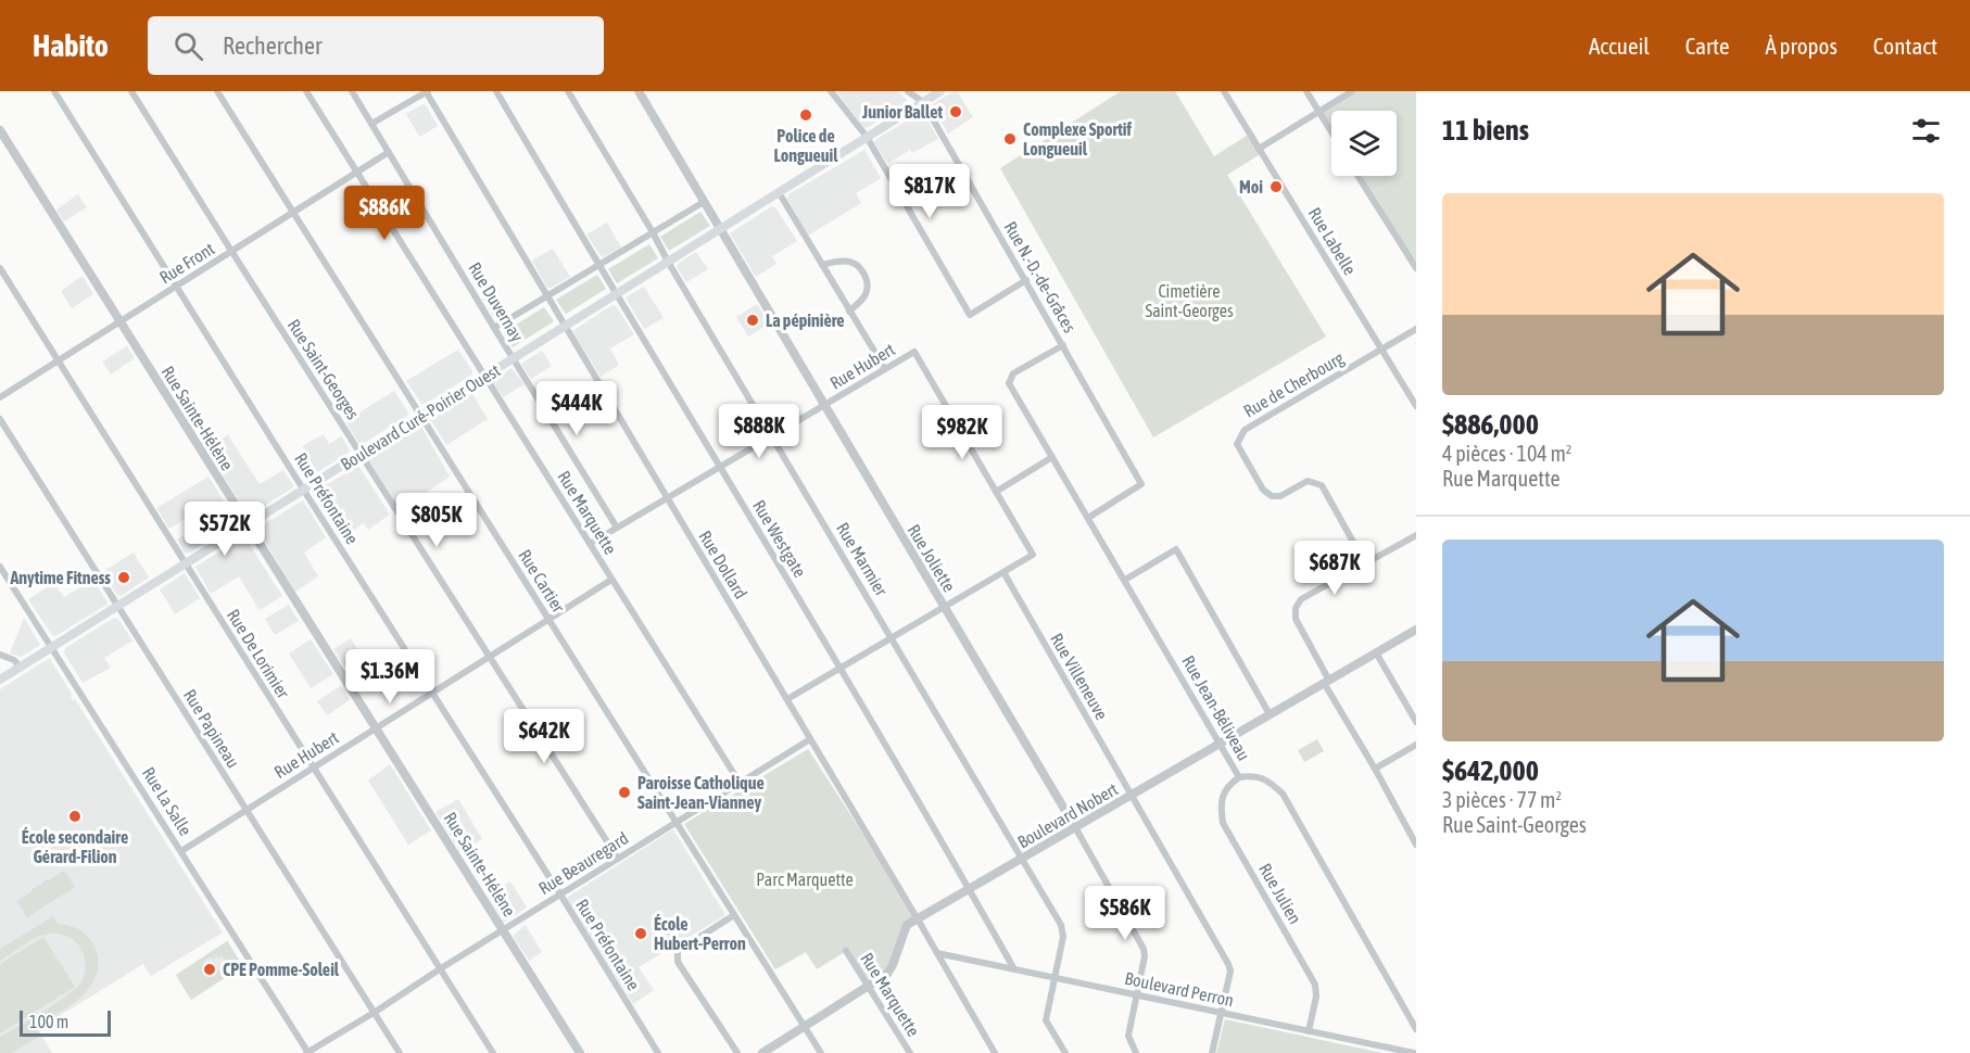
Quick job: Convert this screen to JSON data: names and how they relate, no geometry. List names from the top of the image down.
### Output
{
  "streets": {
    "main road": ["Boulevard Curé-Poirier Ouest"],
    "street": [
      "Rue Labelle",
      "Rue Front",
      "Rue N.-D.-de-Grâces",
      "Rue Duvernay",
      "Rue Hubert",
      "Rue Saint-Georges",
      "Rue de Cherbourg",
      "Rue Sainte-Hélène",
      "Rue Préfontaine",
      "Rue Marquette",
      "Rue Westgate",
      "Rue Joliette",
      "Rue Marmier",
      "Rue Dollard",
      "Rue Cartier",
      "Rue De Lorimier",
      "Rue Villeneuve",
      "Rue Jean-Béliveau",
      "Rue Papineau",
      "Rue La Salle",
      "Boulevard Nobert",
      "Rue Beauregard",
      "Rue Julien",
      "Boulevard Perron"
    ]
  },
  "crossings": [
    ["Rue Labelle", "Rue de Cherbourg"],
    ["Rue Front", "Rue Duvernay"],
    ["Rue Front", "Rue Saint-Georges"],
    ["Rue Front", "Rue Sainte-Hélène"],
    ["Rue Front", "Rue Préfontaine"],
    ["Rue Front", "Rue Marquette"],
    ["Rue Front", "Rue Cartier"],
    ["Rue Front", "Rue De Lorimier"],
    ["Rue N.-D.-de-Grâces", "Boulevard Curé-Poirier Ouest"],
    ["Rue N.-D.-de-Grâces", "Rue Jean-Béliveau"],
    ["Rue Duvernay", "Rue Hubert"],
    ["Rue Duvernay", "Boulevard Curé-Poirier Ouest"],
    ["Rue Hubert", "Rue Saint-Georges"],
    ["Rue Hubert", "Rue Sainte-Hélène"],
    ["Rue Hubert", "Rue Préfontaine"],
    ["Rue Hubert", "Rue Marquette"],
    ["Rue Hubert", "Rue Westgate"],
    ["Rue Hubert", "Rue Joliette"],
    ["Rue Hubert", "Rue Marmier"],
    ["Rue Hubert", "Rue Dollard"],
    ["Rue Hubert", "Rue Cartier"],
    ["Rue Hubert", "Rue De Lorimier"],
    ["Rue Hubert", "Rue Papineau"],
    ["Rue Hubert", "Rue La Salle"],
    ["Rue Saint-Georges", "Boulevard Curé-Poirier Ouest"],
    ["Rue Saint-Georges", "Rue Beauregard"],
    ["Boulevard Curé-Poirier Ouest", "Rue Sainte-Hélène"],
    ["Boulevard Curé-Poirier Ouest", "Rue Préfontaine"],
    ["Boulevard Curé-Poirier Ouest", "Rue Marquette"],
    ["Boulevard Curé-Poirier Ouest", "Rue Westgate"],
    ["Boulevard Curé-Poirier Ouest", "Rue Joliette"],
    ["Boulevard Curé-Poirier Ouest", "Rue Marmier"],
    ["Boulevard Curé-Poirier Ouest", "Rue Dollard"],
    ["Boulevard Curé-Poirier Ouest", "Rue Cartier"],
    ["Boulevard Curé-Poirier Ouest", "Rue De Lorimier"],
    ["Boulevard Curé-Poirier Ouest", "Rue Papineau"],
    ["Boulevard Curé-Poirier Ouest", "Rue La Salle"],
    ["Rue Sainte-Hélène", "Rue Beauregard"],
    ["Rue Préfontaine", "Rue Beauregard"],
    ["Rue Marquette", "Boulevard Nobert"],
    ["Rue Marquette", "Rue Beauregard"],
    ["Rue Westgate", "Boulevard Nobert"],
    ["Rue Westgate", "Boulevard Perron"],
    ["Rue Joliette", "Boulevard Nobert"],
    ["Rue Joliette", "Boulevard Perron"],
    ["Rue Marmier", "Boulevard Nobert"],
    ["Rue Marmier", "Boulevard Perron"],
    ["Rue Dollard", "Boulevard Nobert"],
    ["Rue Dollard", "Rue Beauregard"],
    ["Rue Dollard", "Boulevard Perron"],
    ["Rue Cartier", "Boulevard Nobert"],
    ["Rue Cartier", "Rue Beauregard"],
    ["Rue De Lorimier", "Rue Beauregard"],
    ["Rue Villeneuve", "Boulevard Nobert"],
    ["Rue Villeneuve", "Boulevard Perron"],
    ["Rue Jean-Béliveau", "Boulevard Nobert"],
    ["Rue Jean-Béliveau", "Rue Julien"],
    ["Rue Papineau", "Rue Beauregard"],
    ["Rue La Salle", "Rue Beauregard"],
    ["Rue Julien", "Boulevard Perron"]
  ],
  "parks": ["Cimetière Saint-Georges", "Parc Marquette"],
  "places": [
    "Junior Ballet",
    "Police de Longueuil",
    "Complexe Sportif Longueuil",
    "Moi",
    "La pépinière",
    "Anytime Fitness",
    "Paroisse Catholique Saint-Jean-Vianney",
    "École secondaire Gérard-Filion",
    "École Hubert-Perron",
    "CPE Pomme-Soleil"
  ],
  "scale_bar": "100 m",
  "page": {
    "header": "Habito",
    "search": "Rechercher",
    "nav": [
      "Accueil",
      "Carte",
      "À propos",
      "Contact"
    ],
    "heading": "11 biens",
    "price": [
      "$817K",
      "$886K",
      "$444K",
      "$888K",
      "$982K",
      "$805K",
      "$572K",
      "$687K",
      "$1.36M",
      "$642K",
      "$586K"
    ],
    "list": [
      {
        "name": "$886,000",
        "note": "4 pièces · 104 m² · Rue Marquette"
      },
      {
        "name": "$642,000",
        "note": "3 pièces · 77 m² · Rue Saint-Georges"
      }
    ],
    "scale": "100 m"
  }
}
